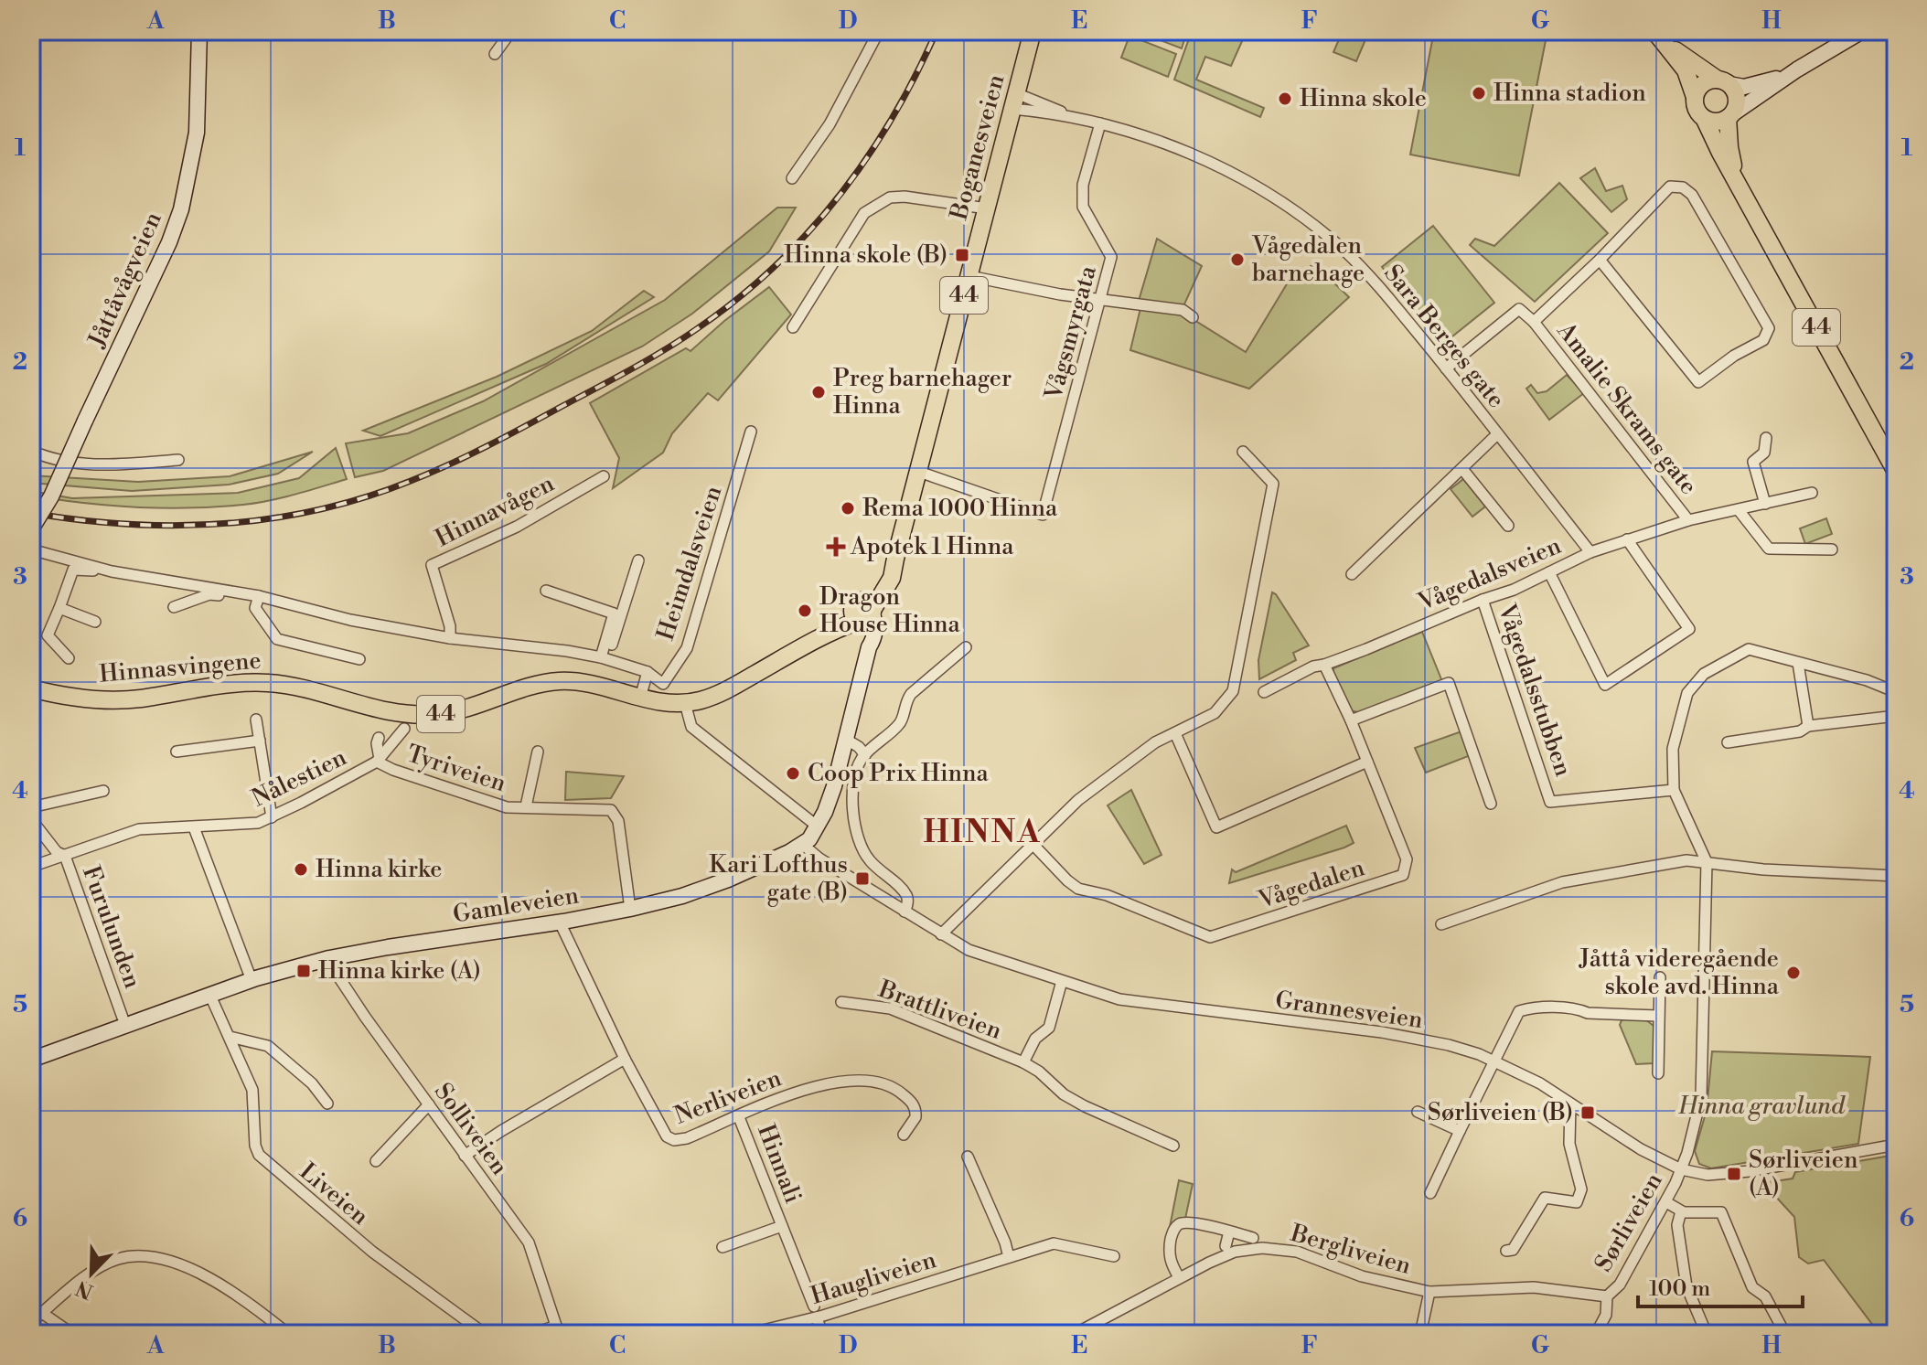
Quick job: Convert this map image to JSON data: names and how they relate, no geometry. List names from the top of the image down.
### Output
{
  "streets": {
    "main road": ["Boganesveien", "44", "Hinnasvingene"],
    "street": [
      "Jåttåvågveien",
      "Vågsmyrgata",
      "Sara Berges gate",
      "Amalie Skrams gate",
      "Hinnavågen",
      "Heimdalsveien",
      "Vågedalsveien",
      "Vågedalsstubben",
      "Tyriveien",
      "Nålestien",
      "Vågedalen",
      "Gamleveien",
      "Furulunden",
      "Brattliveien",
      "Grannesveien",
      "Nerliveien",
      "Solliveien",
      "Hinnali",
      "Liveien",
      "Sørliveien",
      "Bergliveien",
      "Haugliveien"
    ]
  },
  "crossings": [
    ["Boganesveien", "Vågsmyrgata"],
    ["Boganesveien", "Sara Berges gate"],
    ["Boganesveien", "Hinnasvingene"],
    ["Boganesveien", "Gamleveien"],
    ["Vågsmyrgata", "Sara Berges gate"],
    ["Sara Berges gate", "Vågedalsveien"],
    ["Amalie Skrams gate", "Vågedalsveien"],
    ["Vågedalsveien", "Vågedalsstubben"],
    ["Vågedalsveien", "Vågedalen"],
    ["Hinnasvingene", "Gamleveien"],
    ["Tyriveien", "Nålestien"],
    ["Tyriveien", "Gamleveien"],
    ["Nålestien", "Furulunden"],
    ["Gamleveien", "Grannesveien"],
    ["Gamleveien", "Nerliveien"],
    ["Gamleveien", "Solliveien"],
    ["Gamleveien", "Liveien"],
    ["Brattliveien", "Grannesveien"],
    ["Grannesveien", "Sørliveien"],
    ["Nerliveien", "Hinnali"],
    ["Hinnali", "Haugliveien"],
    ["Sørliveien", "Bergliveien"]
  ],
  "districts": ["HINNA"],
  "parks": ["Hinna gravlund"],
  "places": {
    "other": [
      "Hinna stadion",
      "Hinna skole",
      "Vågedalen barnehage",
      "Preg barnehager Hinna",
      "Rema 1000 Hinna",
      "Dragon House Hinna",
      "Coop Prix Hinna",
      "Hinna kirke",
      "Jåttå videregående skole avd. Hinna"
    ],
    "transit": [
      "Hinna skole (B)",
      "Kari Lofthus gate (B)",
      "Hinna kirke (A)",
      "Sørliveien (B)",
      "Sørliveien (A)"
    ],
    "health": ["Apotek 1 Hinna"]
  },
  "scale_bar": "100 m",
  "north": "bottom left",
  "grid": {
    "columns": [
      "A",
      "B",
      "C",
      "D",
      "E",
      "F",
      "G",
      "H"
    ],
    "rows": [
      "1",
      "2",
      "3",
      "4",
      "5",
      "6"
    ]
  }
}
